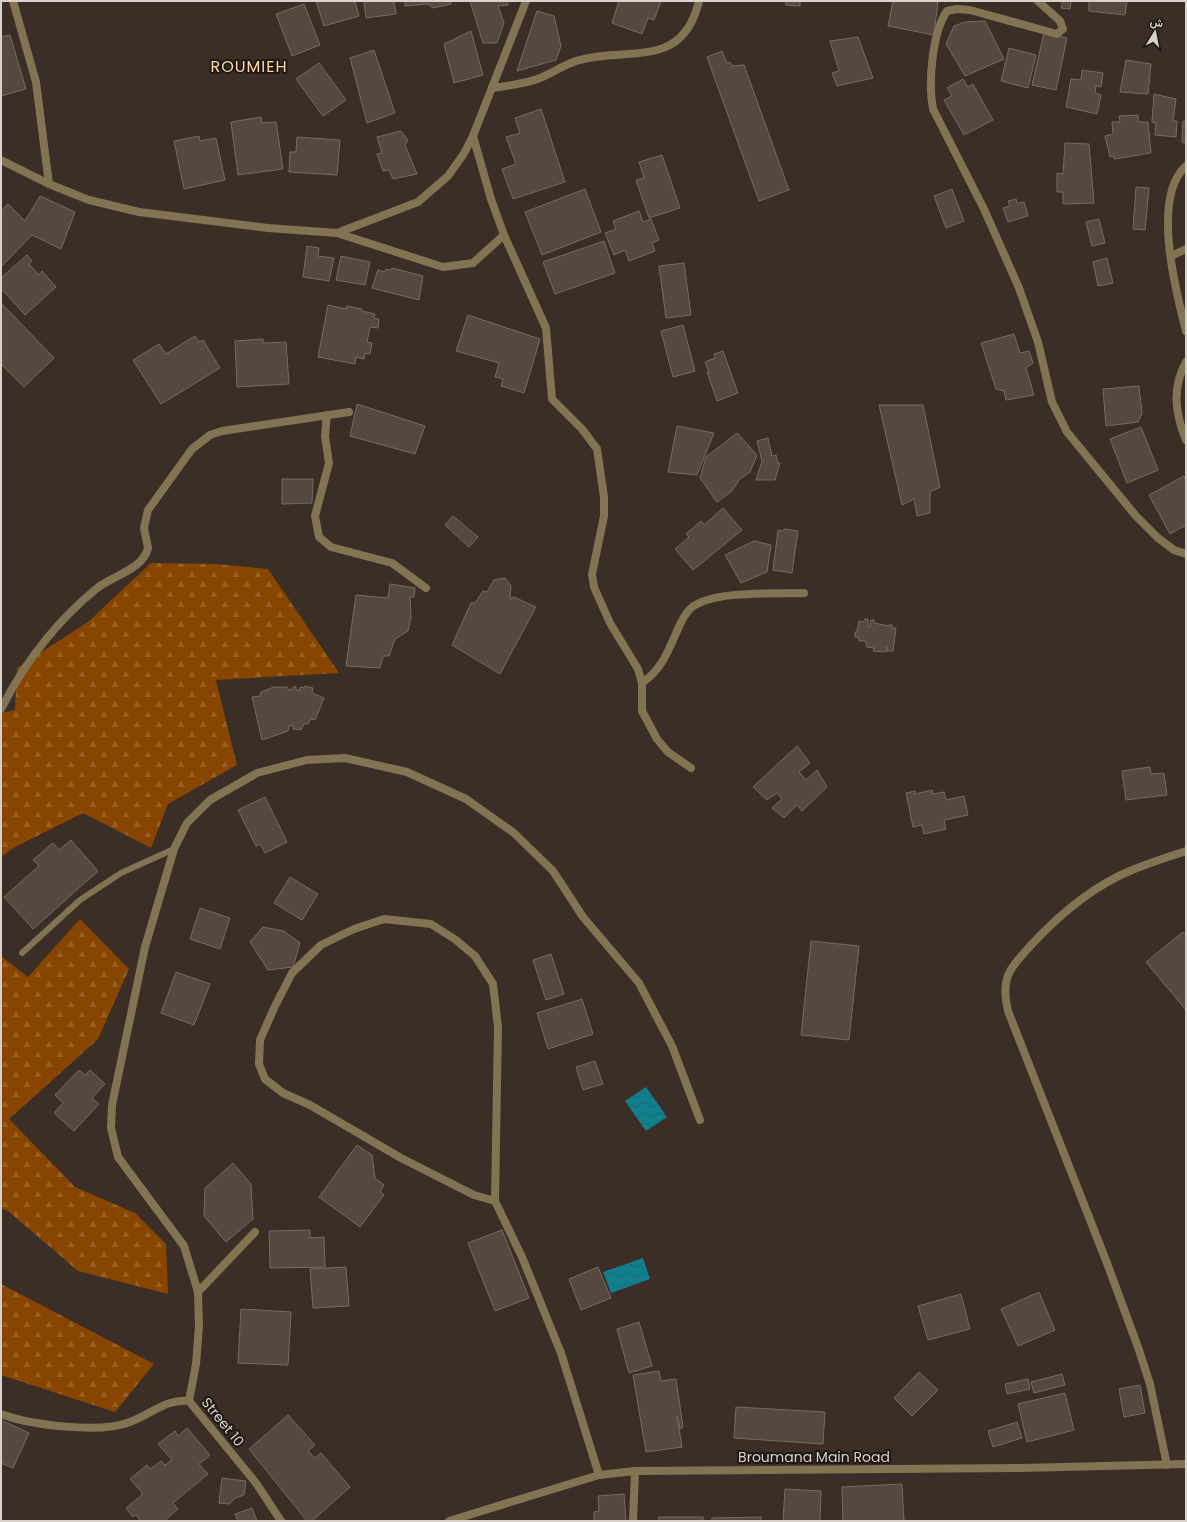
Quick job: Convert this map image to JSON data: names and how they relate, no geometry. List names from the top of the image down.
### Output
{
  "streets": {
    "street": ["Street 10", "Broumana Main Road"]
  },
  "districts": ["ROUMIEH"],
  "north": "top"
}
